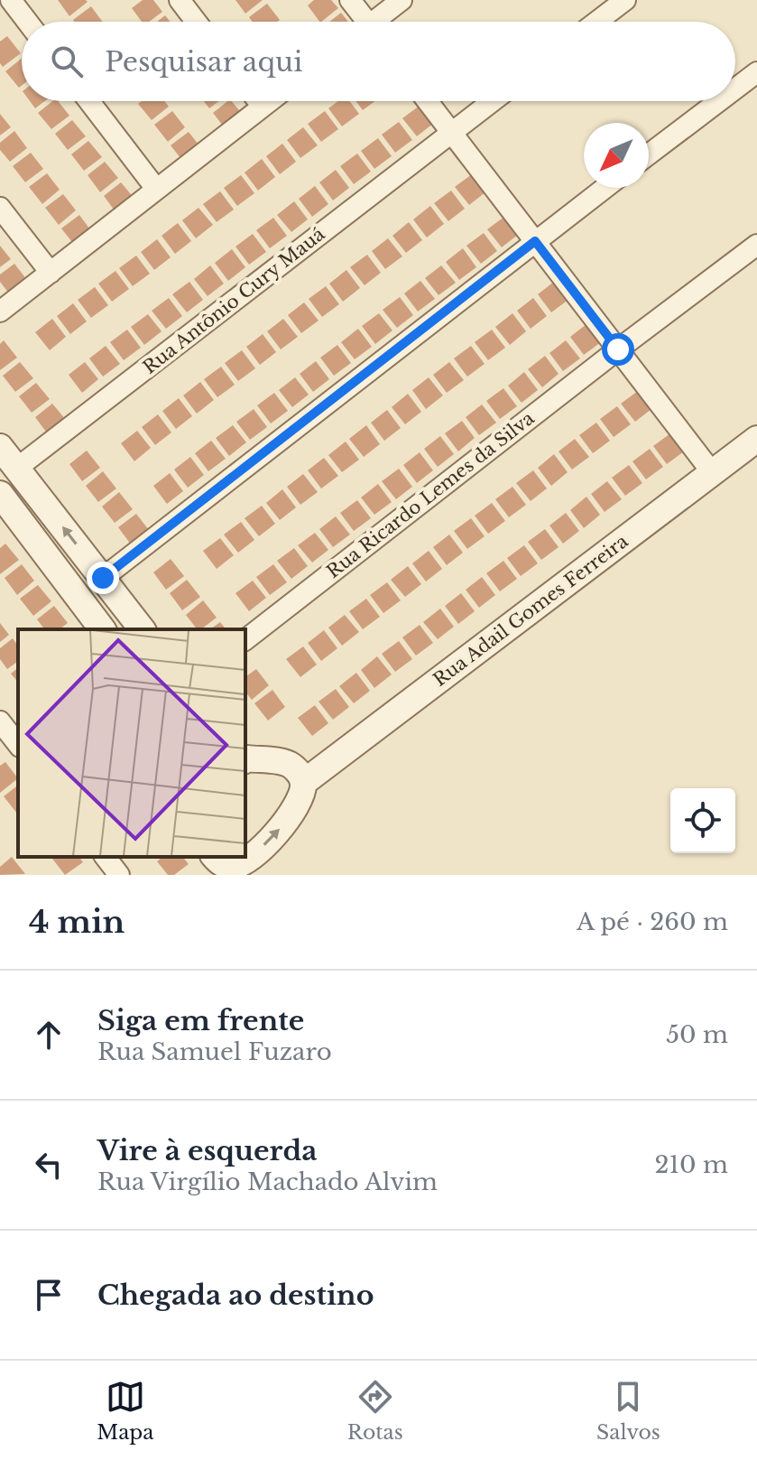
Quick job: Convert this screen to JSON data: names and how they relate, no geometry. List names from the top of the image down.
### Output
{
  "streets": {
    "street": ["Rua Antônio Cury Mauá", "Rua Ricardo Lemes da Silva", "Rua Adail Gomes Ferreira"]
  },
  "north": "bottom left",
  "page": {
    "search": "Pesquisar aqui",
    "heading": ["4 min", "A pé · 260 m"],
    "list": [
      ["Siga em frente", "Rua Samuel Fuzaro", "50 m"],
      ["Vire à esquerda", "Rua Virgílio Machado Alvim", "210 m"],
      "Chegada ao destino"
    ],
    "nav": ["Mapa", "Rotas", "Salvos"]
  }
}
